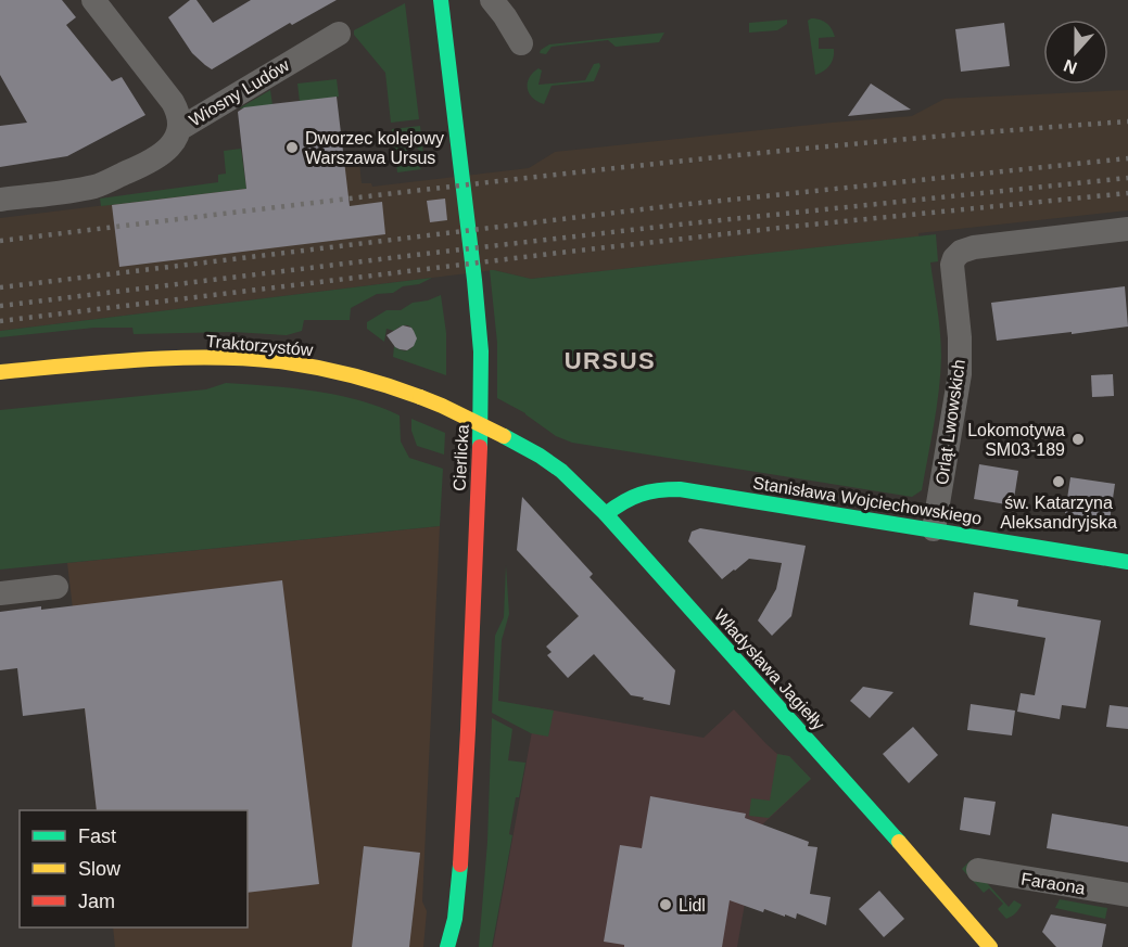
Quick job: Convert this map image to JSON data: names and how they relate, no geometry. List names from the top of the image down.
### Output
{
  "streets": {
    "street": [
      "Wiosny Ludów",
      "Traktorzystów",
      "Orląt Lwowskich",
      "Cierlicka",
      "Stanisława Wojciechowskiego",
      "Władysława Jagiełły",
      "Faraona"
    ]
  },
  "crossings": [
    ["Traktorzystów", "Władysława Jagiełły"],
    ["Orląt Lwowskich", "Stanisława Wojciechowskiego"],
    ["Stanisława Wojciechowskiego", "Władysława Jagiełły"]
  ],
  "districts": ["URSUS"],
  "places": [
    "Dworzec kolejowy Warszawa Ursus",
    "Lokomotywa SM03-189",
    "św. Katarzyna Aleksandryjska",
    "Lidl"
  ],
  "legend": ["Fast", "Slow", "Jam"],
  "north": "bottom"
}
